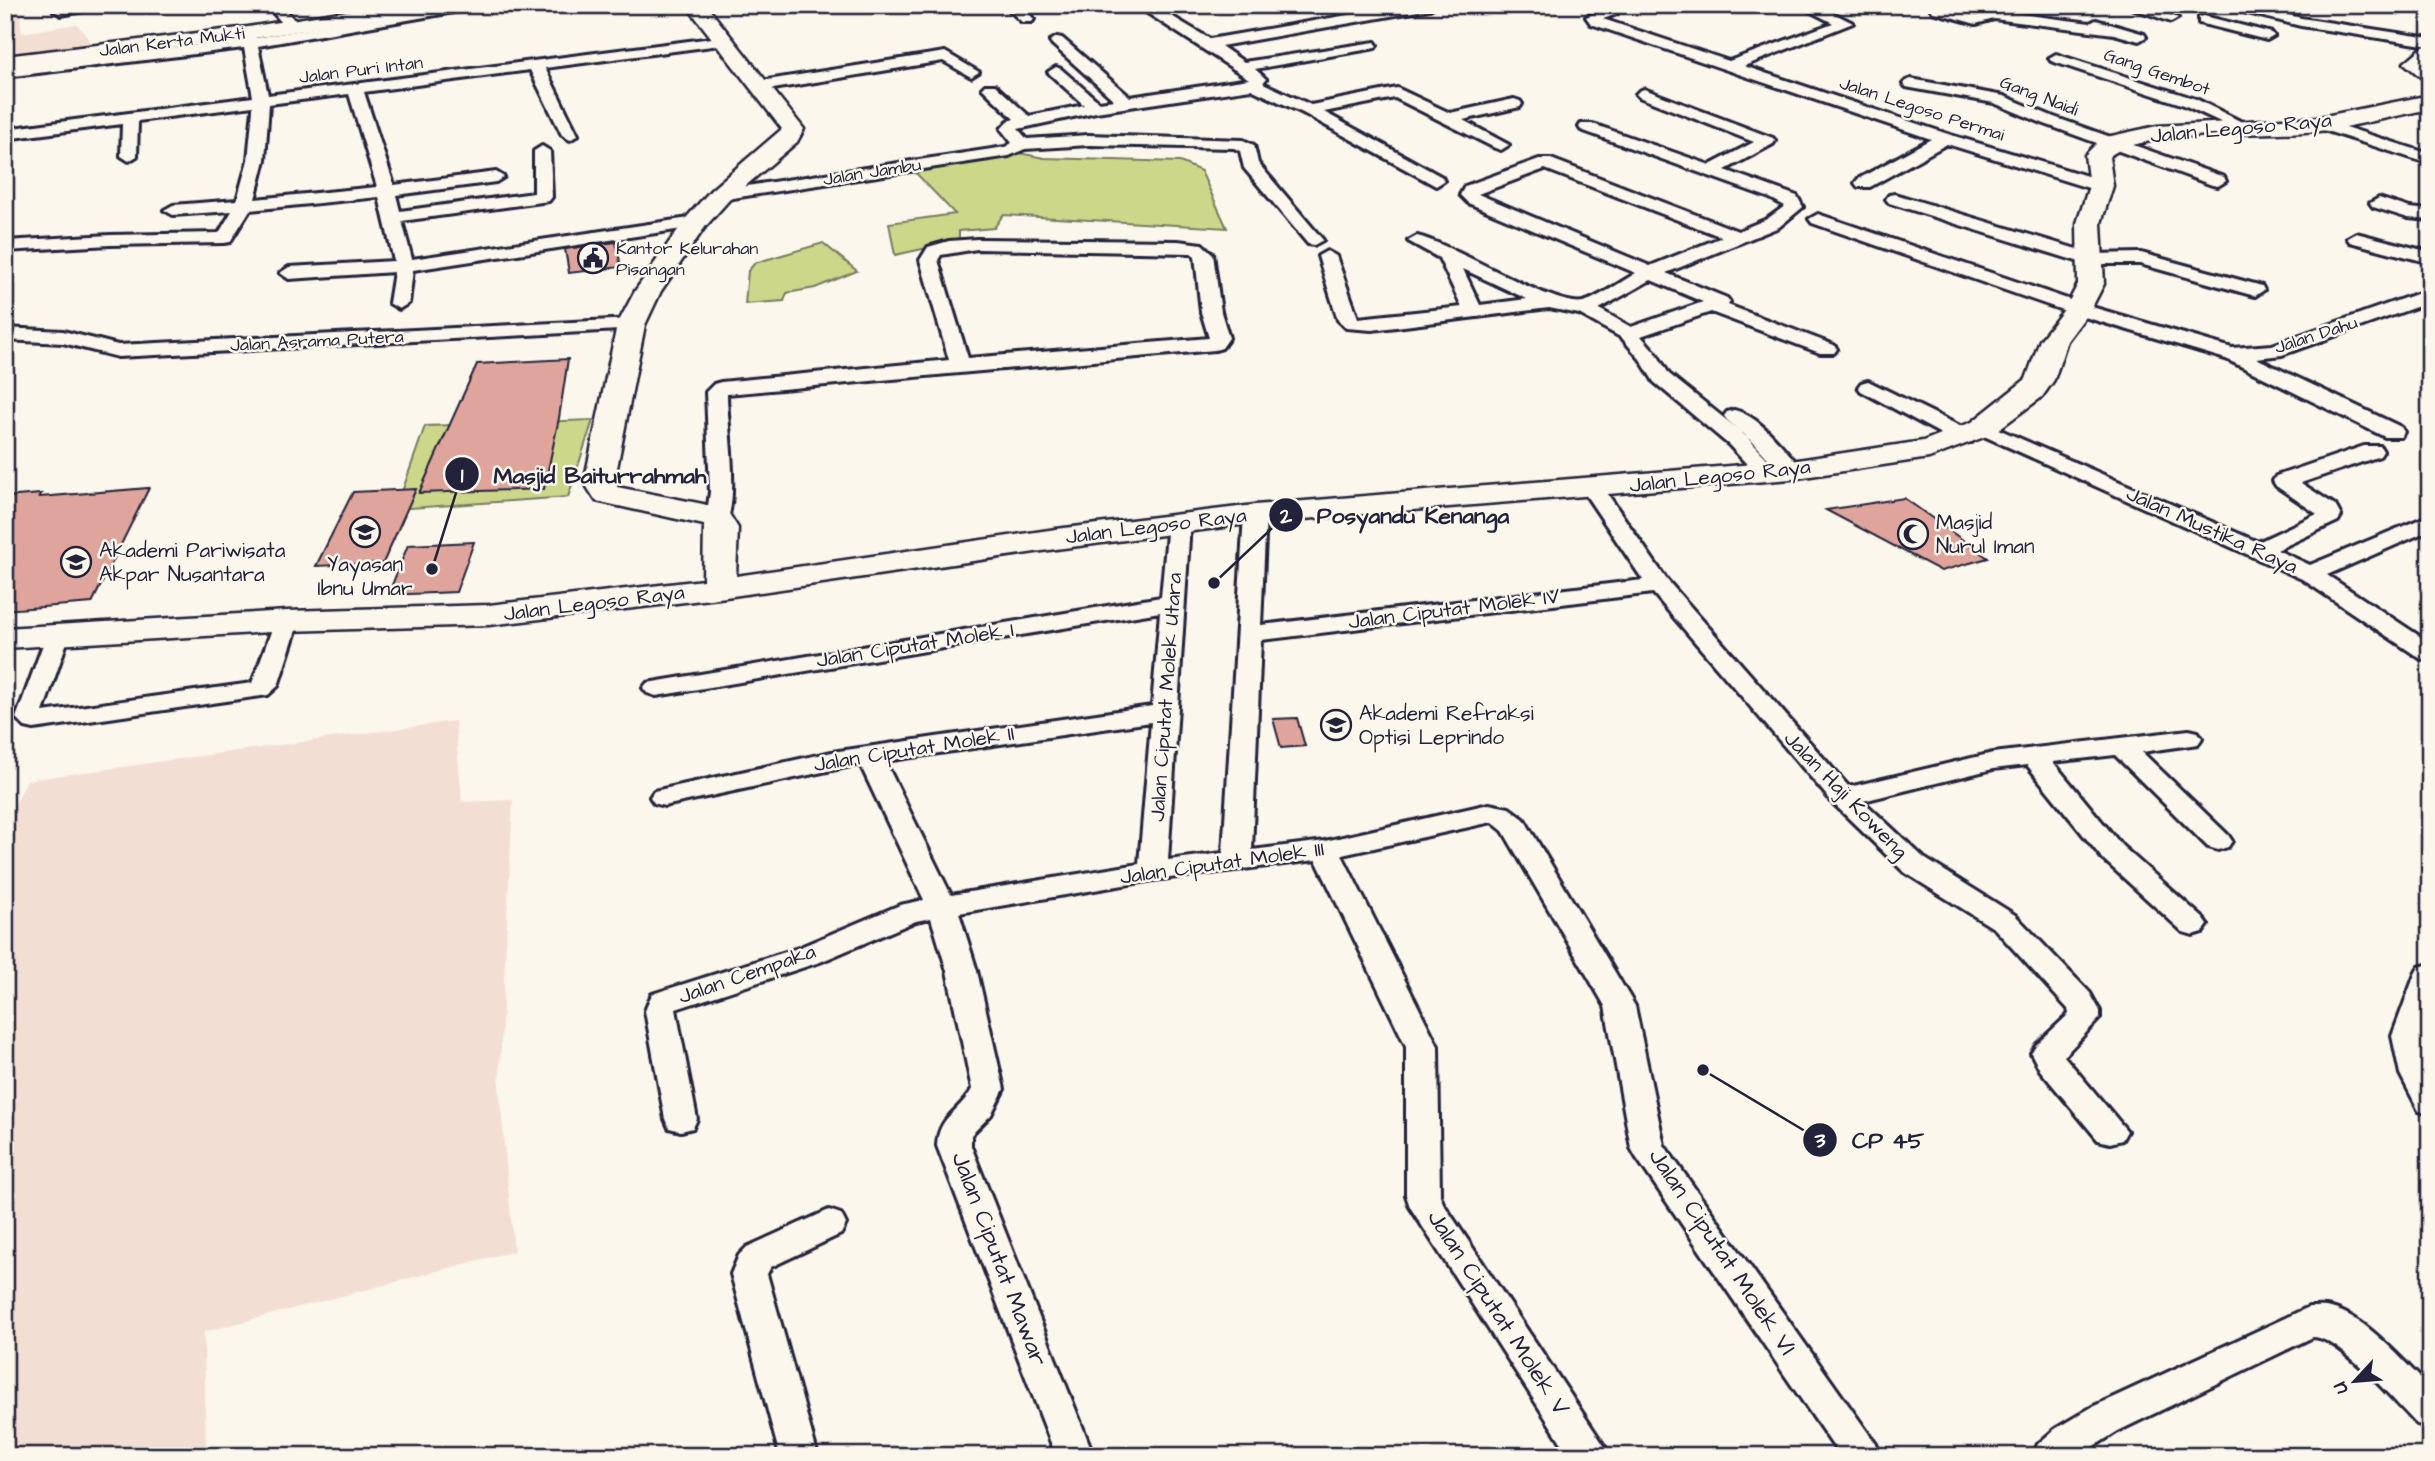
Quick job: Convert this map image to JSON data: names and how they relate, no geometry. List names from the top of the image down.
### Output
{
  "streets": {
    "street": [
      "Jalan Kerta Mukti",
      "Jalan Puri Intan",
      "Gang Gembot",
      "Gang Naidi",
      "Jalan Legoso Permai",
      "Jalan Legoso Raya",
      "Jalan Jambu",
      "Jalan Dahu",
      "Jalan Asrama Putera",
      "Jalan Mustika Raya",
      "Jalan Ciputat Molek IV",
      "Jalan Ciputat Molek I",
      "Jalan Ciputat Molek Utara",
      "Jalan Ciputat Molek II",
      "Jalan Haji Koweng",
      "Jalan Ciputat Molek III",
      "Jalan Cempaka",
      "Jalan Ciputat Molek VI",
      "Jalan Ciputat Mawar",
      "Jalan Ciputat Molek V"
    ]
  },
  "crossings": [
    ["Gang Gembot", "Jalan Legoso Raya"],
    ["Gang Naidi", "Jalan Legoso Raya"],
    ["Jalan Legoso Permai", "Jalan Legoso Raya"],
    ["Jalan Legoso Raya", "Jalan Dahu"],
    ["Jalan Legoso Raya", "Jalan Mustika Raya"],
    ["Jalan Legoso Raya", "Jalan Ciputat Molek Utara"],
    ["Jalan Legoso Raya", "Jalan Haji Koweng"],
    ["Jalan Ciputat Molek IV", "Jalan Haji Koweng"],
    ["Jalan Ciputat Molek I", "Jalan Ciputat Molek Utara"],
    ["Jalan Ciputat Molek Utara", "Jalan Ciputat Molek II"],
    ["Jalan Ciputat Molek Utara", "Jalan Ciputat Molek III"],
    ["Jalan Ciputat Molek III", "Jalan Cempaka"],
    ["Jalan Ciputat Molek III", "Jalan Ciputat Molek VI"],
    ["Jalan Ciputat Molek III", "Jalan Ciputat Mawar"],
    ["Jalan Ciputat Molek III", "Jalan Ciputat Molek V"],
    ["Jalan Cempaka", "Jalan Ciputat Mawar"]
  ],
  "places": {
    "public building": ["Kantor Kelurahan Pisangan"],
    "school or university": ["Yayasan Ibnu Umar", "Akademi Pariwisata Akpar Nusantara", "Akademi Refraksi Optisi Leprindo"],
    "mosque": ["Masjid Nurul Iman"],
    "other": ["Masjid Baiturrahmah", "Posyandu Kenanga", "CP 45"]
  },
  "north": "bottom left"
}
